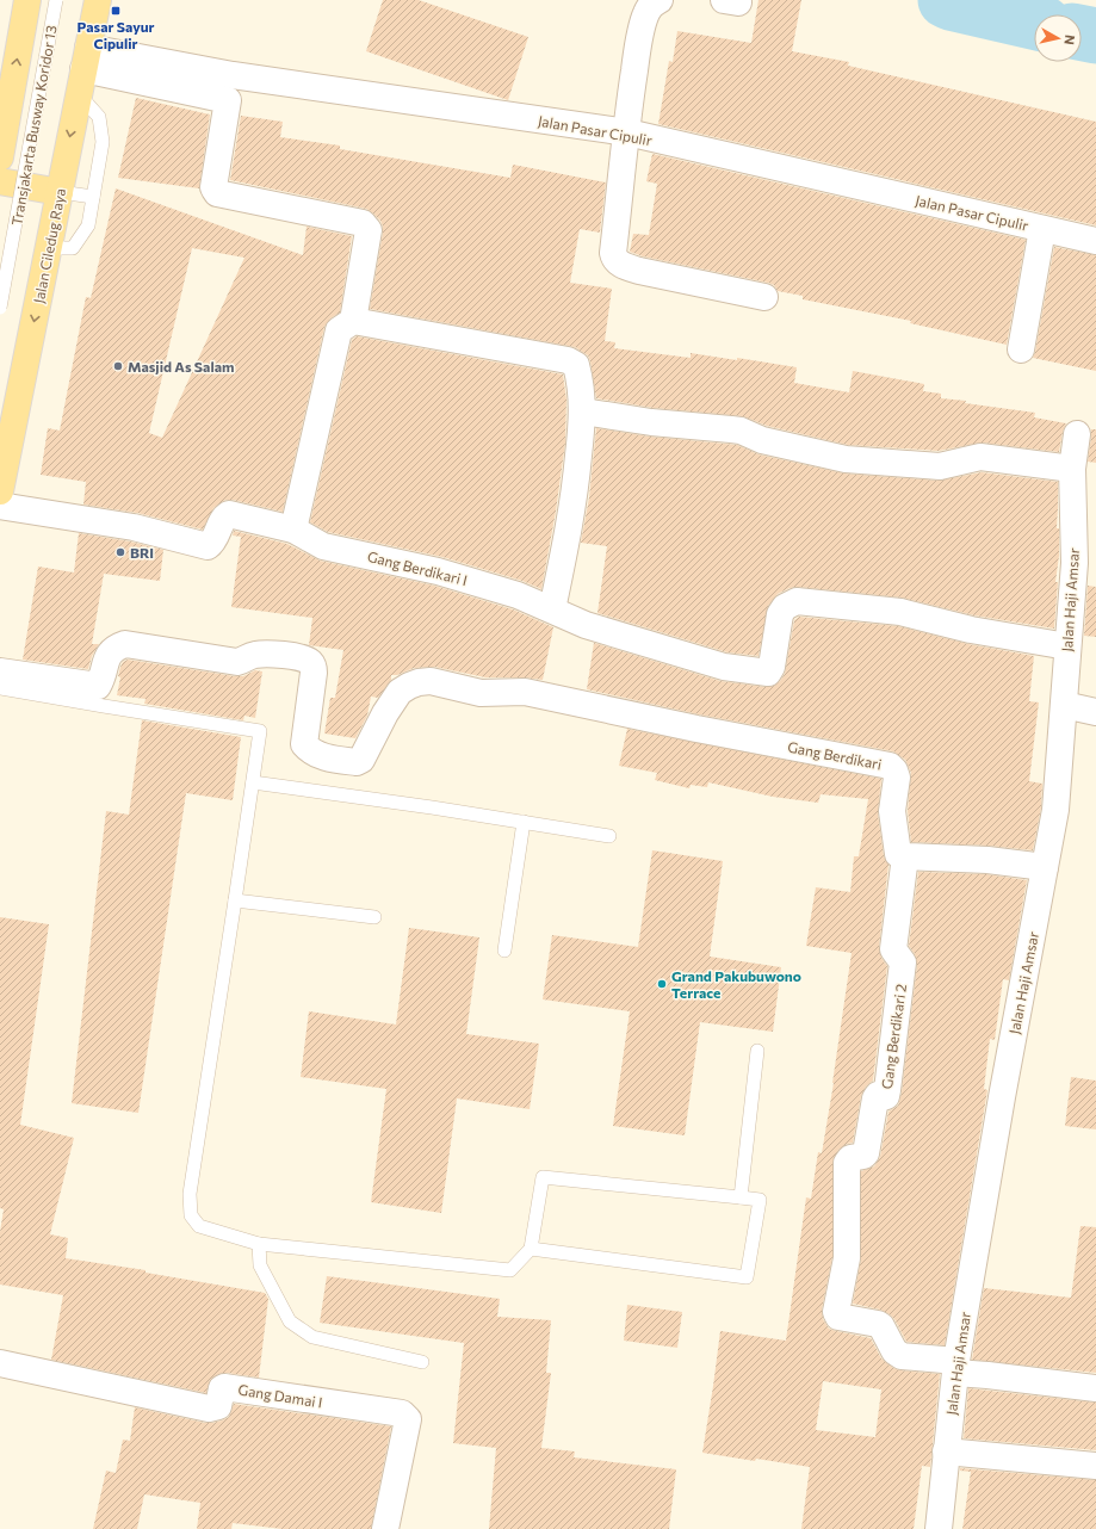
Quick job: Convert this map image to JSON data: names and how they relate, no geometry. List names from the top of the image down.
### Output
{
  "streets": {
    "main road": ["Jalan Ciledug Raya"],
    "street": [
      "Jalan Pasar Cipulir",
      "Gang Berdikari I",
      "Jalan Haji Amsar",
      "Gang Berdikari",
      "Gang Berdikari 2",
      "Gang Damai I"
    ],
    "lane": ["Transjakarta Busway Koridor 13"]
  },
  "crossings": [
    ["Jalan Pasar Cipulir", "Jalan Ciledug Raya"],
    ["Gang Berdikari I", "Jalan Haji Amsar"],
    ["Jalan Haji Amsar", "Gang Berdikari 2"],
    ["Gang Berdikari", "Gang Berdikari 2"]
  ],
  "one_way": ["Jalan Ciledug Raya"],
  "places": {
    "transit": ["Pasar Sayur Cipulir"],
    "other": ["Masjid As Salam", "BRI", "Grand Pakubuwono Terrace"]
  },
  "north": "right"
}
